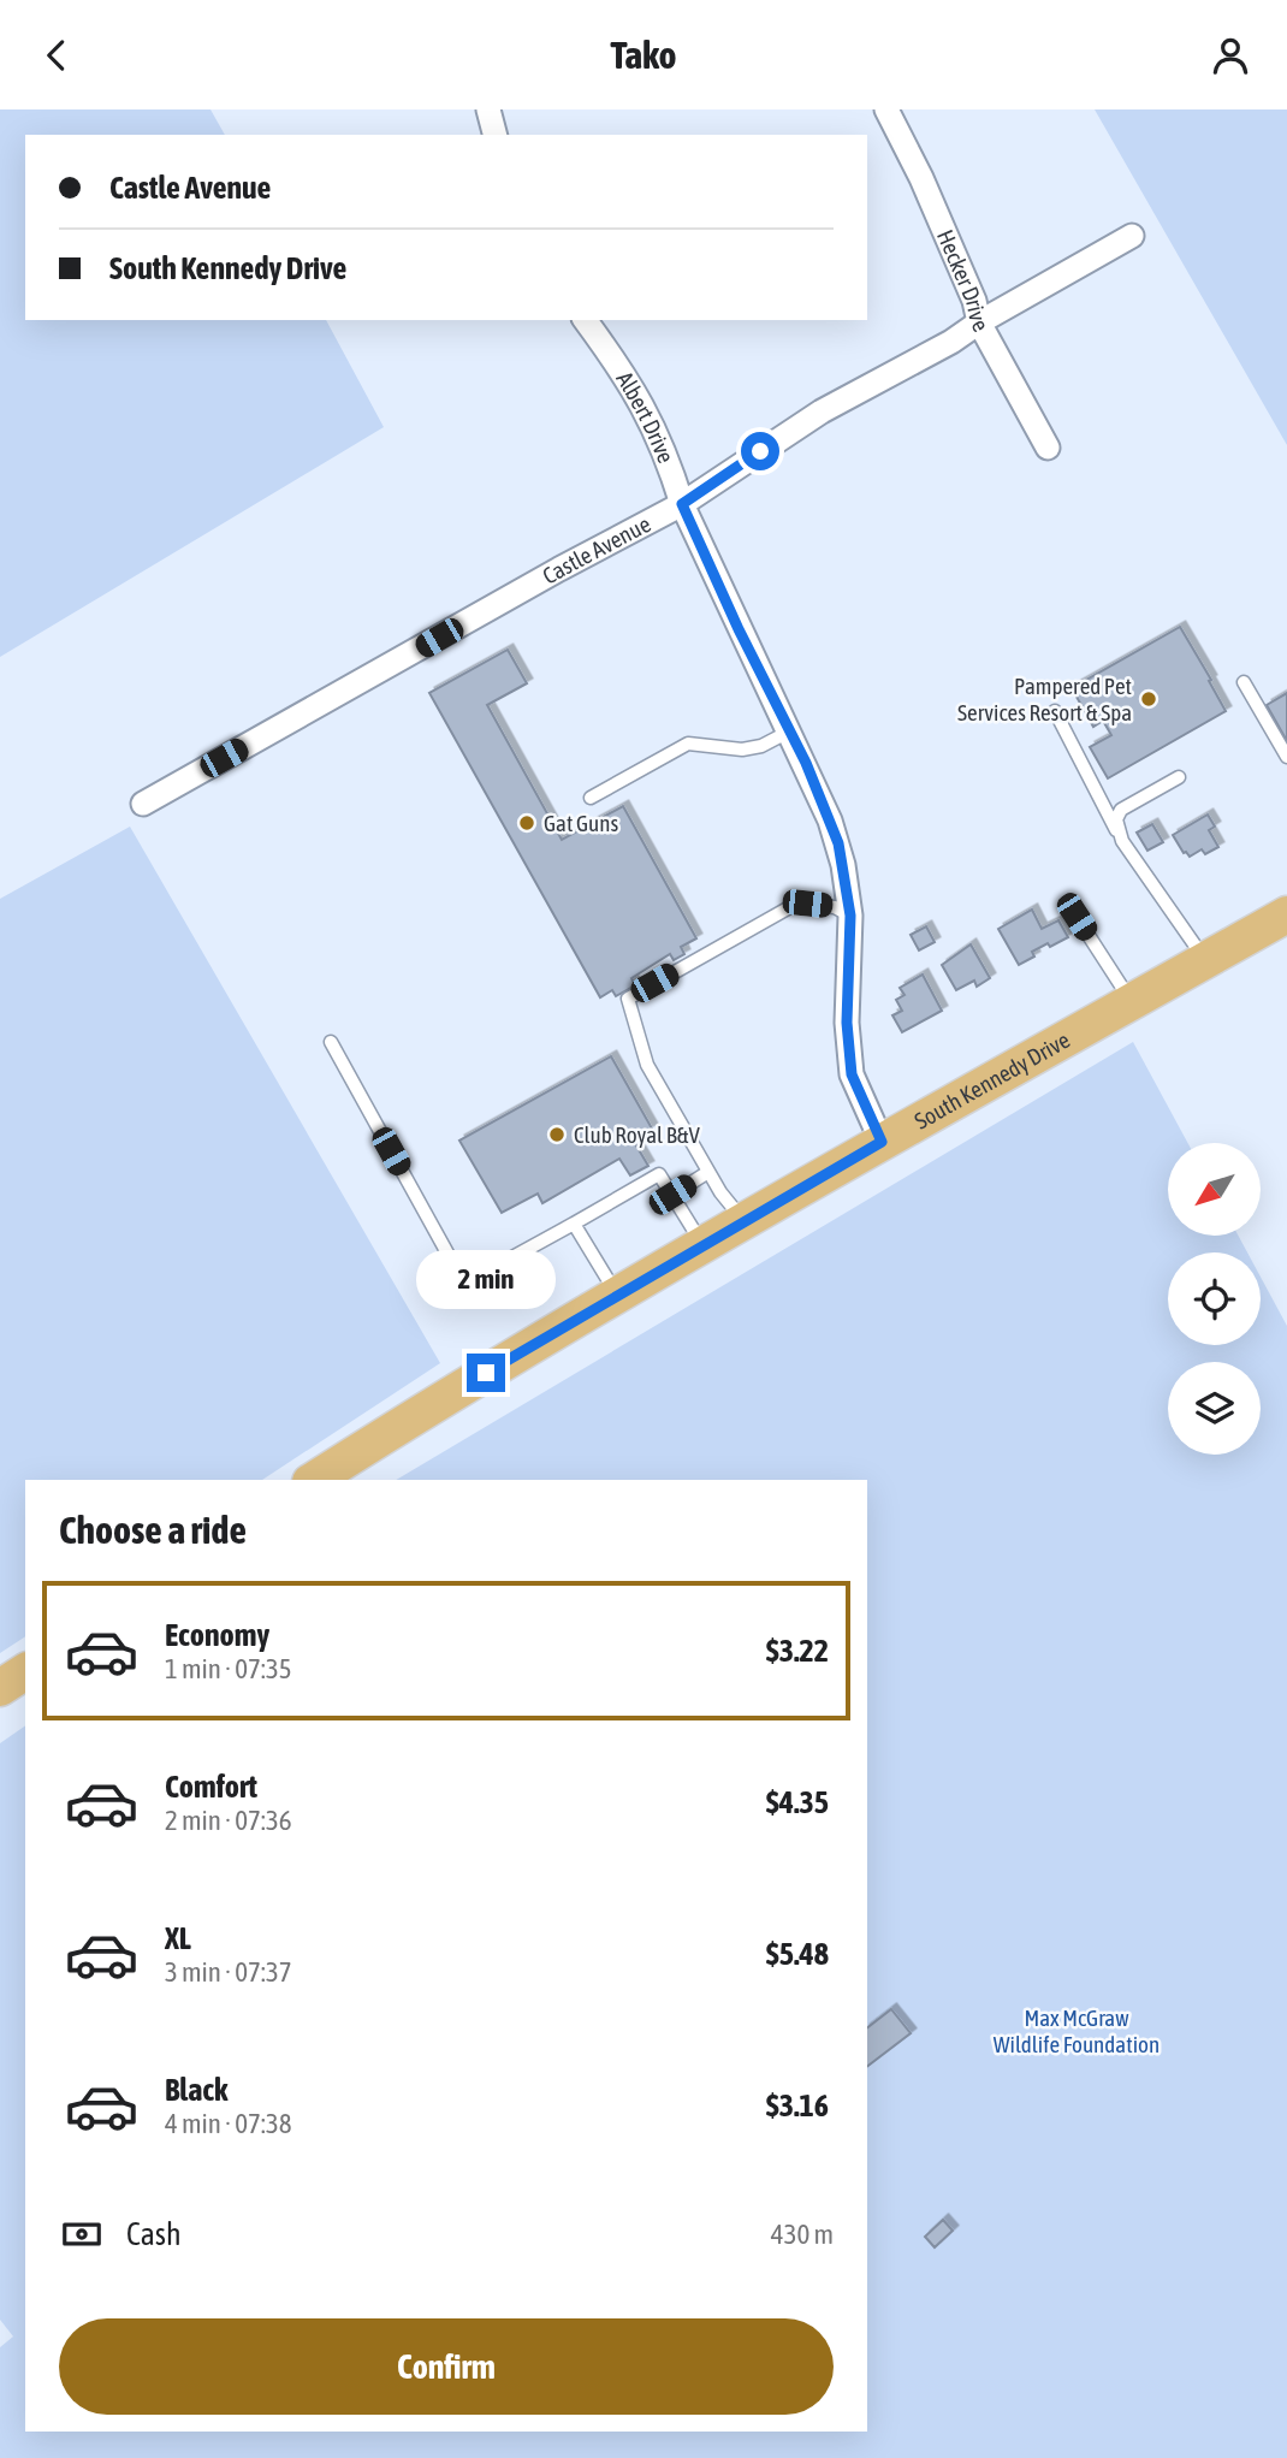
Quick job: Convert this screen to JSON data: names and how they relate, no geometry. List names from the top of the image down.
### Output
{
  "streets": {
    "main road": ["South Kennedy Drive"],
    "street": ["Hecker Drive", "Albert Drive", "Castle Avenue"]
  },
  "crossings": [
    ["Hecker Drive", "Castle Avenue"],
    ["Albert Drive", "Castle Avenue"],
    ["Albert Drive", "South Kennedy Drive"]
  ],
  "parks": ["Max McGraw Wildlife Foundation"],
  "places": ["Pampered Pet Services Resort & Spa", "Gat Guns", "Club Royal B&V"],
  "north": "bottom left",
  "page": {
    "header": "Tako",
    "banner": ["Castle Avenue", "South Kennedy Drive"],
    "bubble": "2 min",
    "heading": "Choose a ride",
    "list": [
      {
        "name": "Economy",
        "note": "1 min · 07:35",
        "value": "$3.22"
      },
      {
        "name": "Comfort",
        "note": "2 min · 07:36",
        "value": "$4.35"
      },
      {
        "name": "XL",
        "note": "3 min · 07:37",
        "value": "$5.48"
      },
      {
        "name": "Black",
        "note": "4 min · 07:38",
        "value": "$3.16"
      }
    ],
    "pay": ["Cash", "430 m"],
    "buttons": "Confirm"
  }
}
